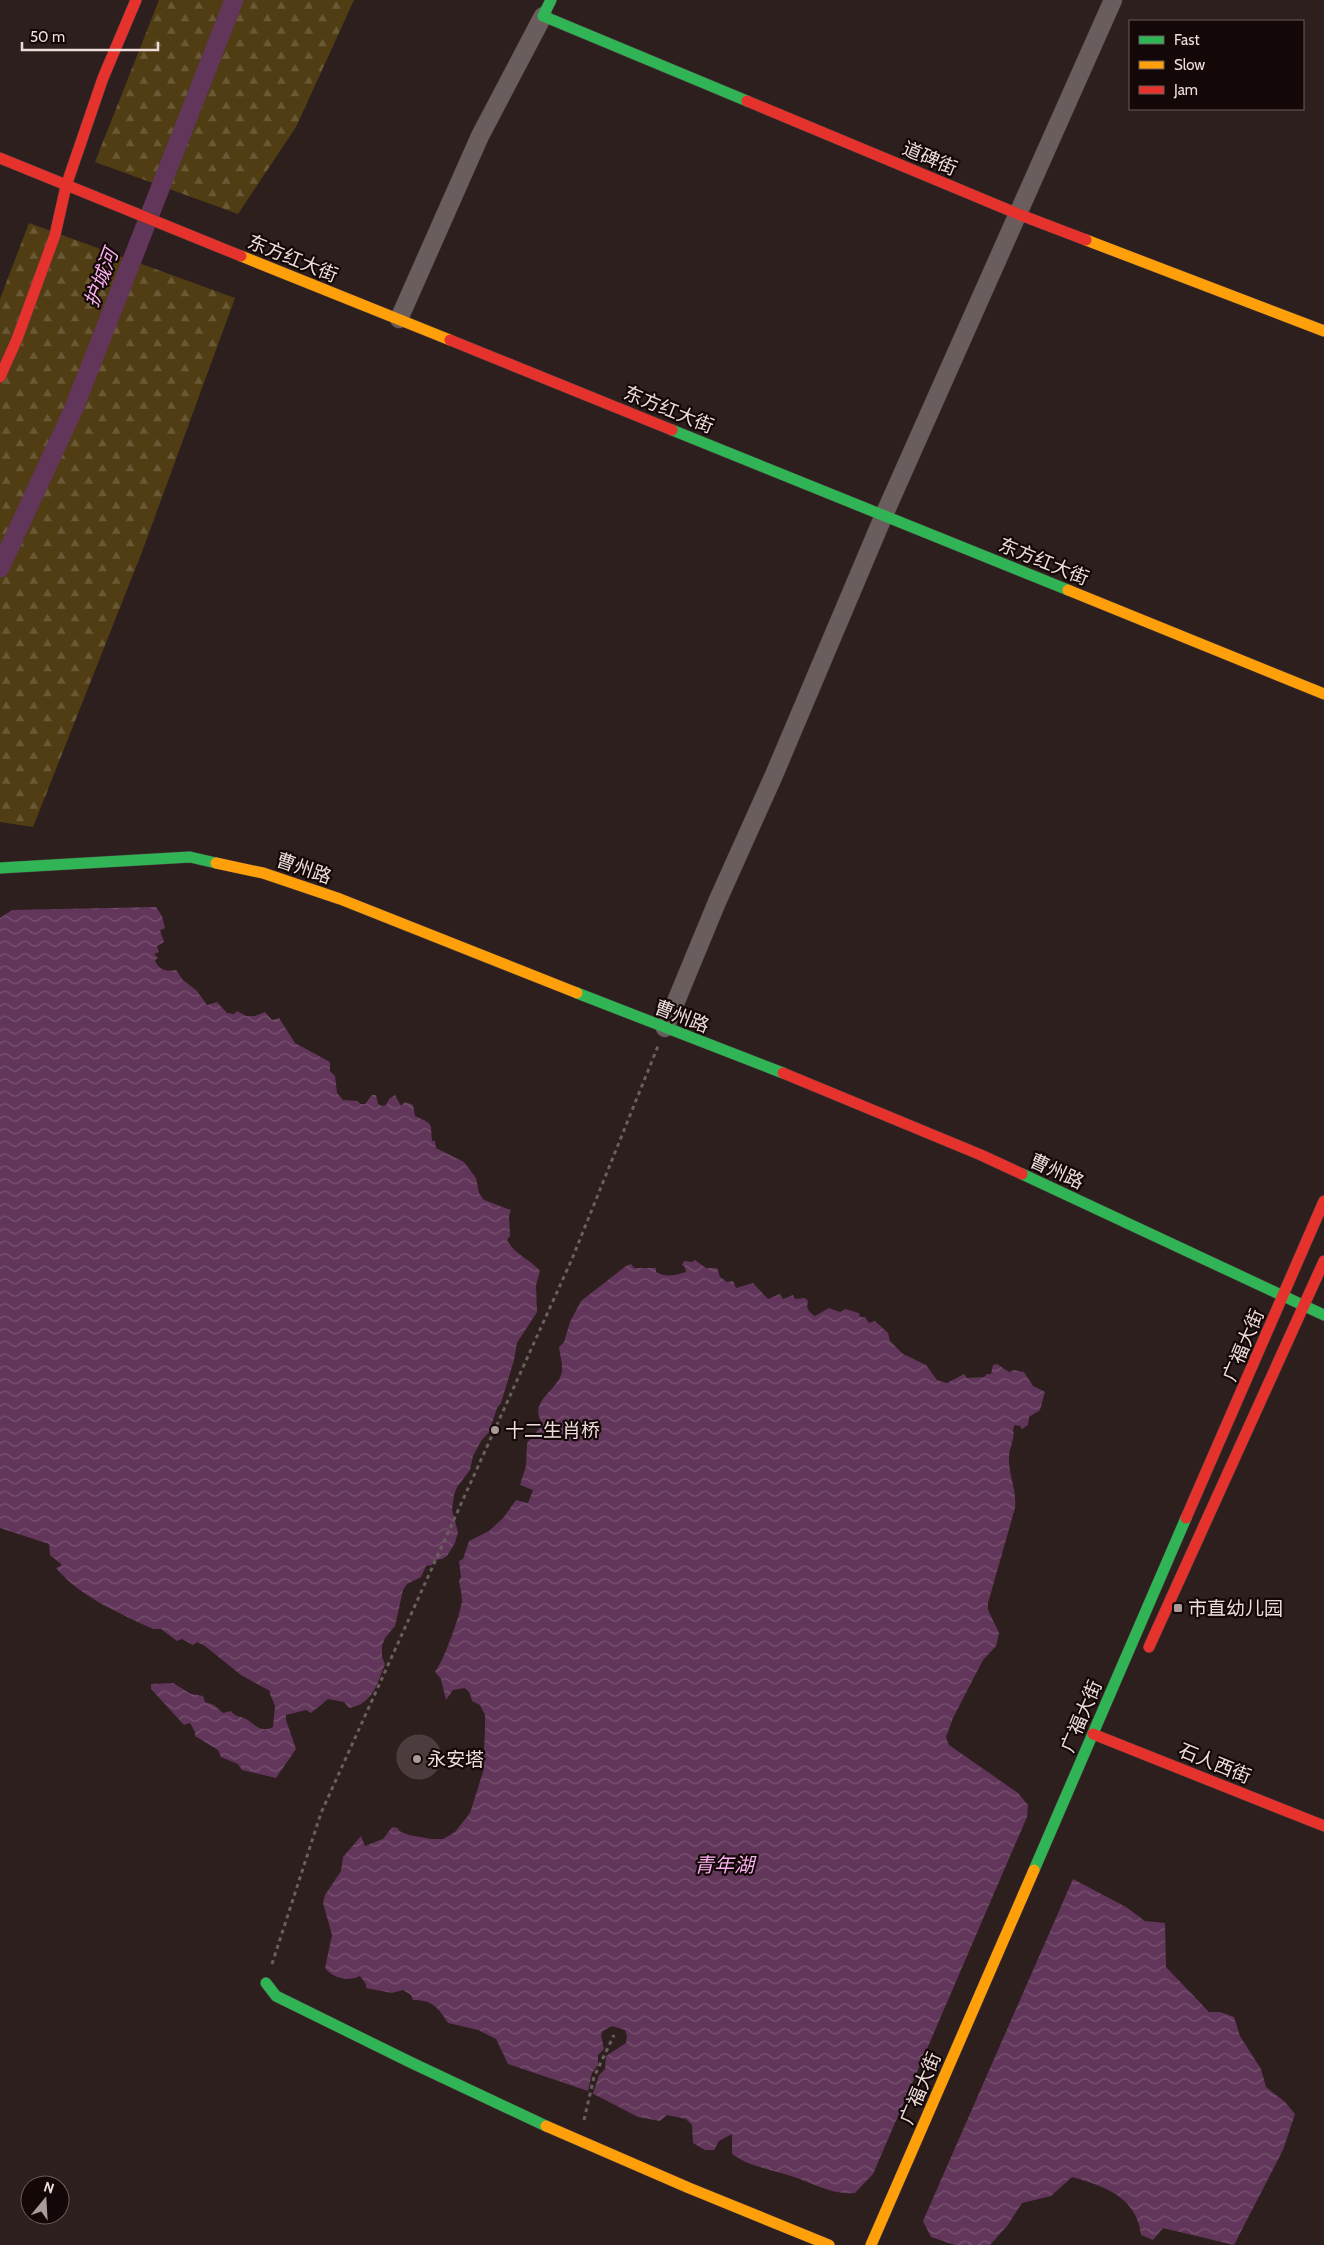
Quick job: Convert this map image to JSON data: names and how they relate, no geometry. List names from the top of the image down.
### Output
{
  "streets": {
    "main road": [
      "道碑街",
      "东方红大街",
      "曹州路",
      "广福大街",
      "石人西街"
    ]
  },
  "crossings": [
    ["曹州路", "广福大街"],
    ["广福大街", "石人西街"]
  ],
  "water": ["护城河", "青年湖"],
  "places": {
    "other": ["十二生肖桥", "永安塔"],
    "transit": ["市直幼儿园"]
  },
  "legend": ["Fast", "Slow", "Jam"],
  "scale_bar": "50 m",
  "north": "top"
}
